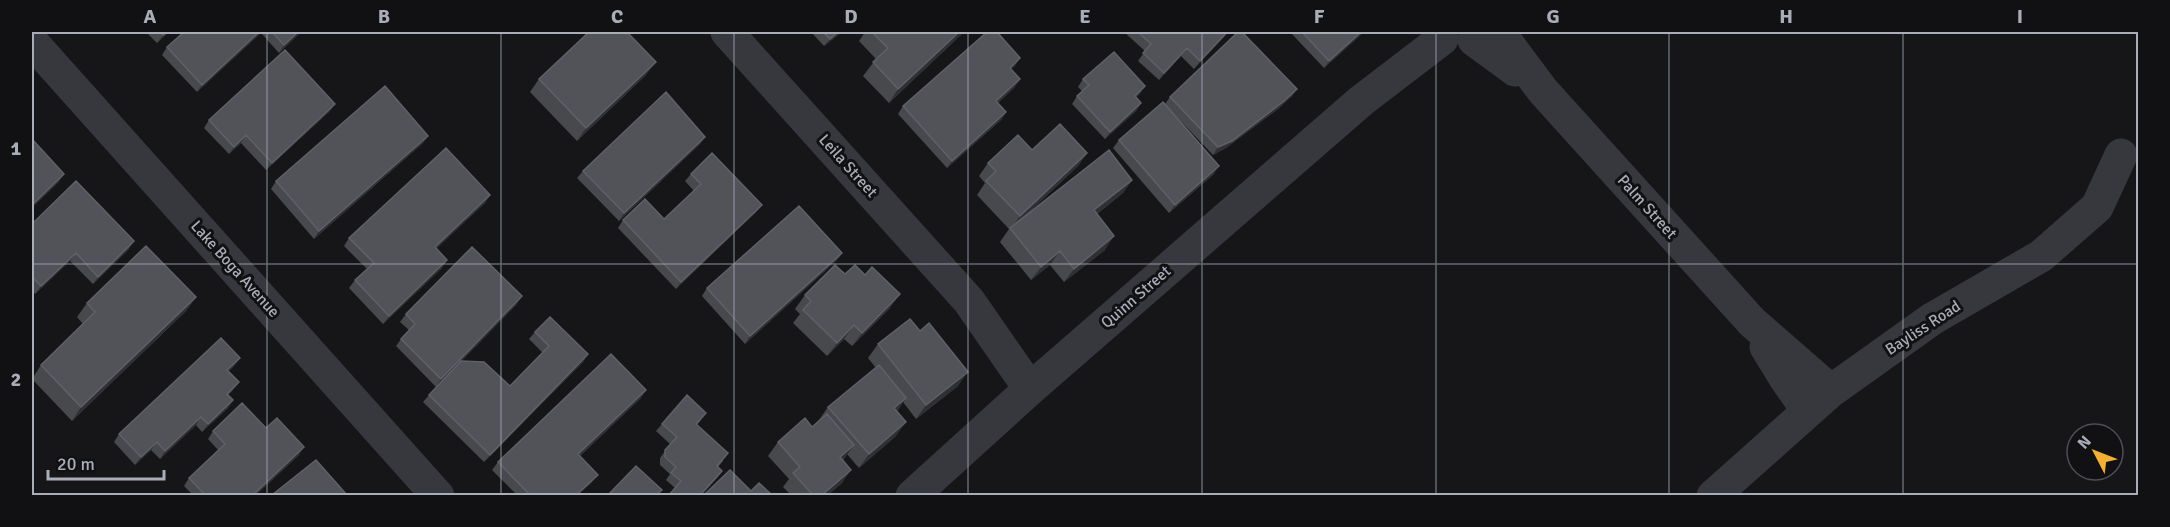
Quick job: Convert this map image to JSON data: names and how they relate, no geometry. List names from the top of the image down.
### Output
{
  "streets": {
    "street": [
      "Leila Street",
      "Palm Street",
      "Lake Boga Avenue",
      "Quinn Street",
      "Bayliss Road"
    ]
  },
  "crossings": [
    ["Leila Street", "Quinn Street"],
    ["Palm Street", "Bayliss Road"]
  ],
  "scale_bar": "20 m",
  "north": "top left",
  "grid": {
    "columns": [
      "A",
      "B",
      "C",
      "D",
      "E",
      "F",
      "G",
      "H",
      "I"
    ],
    "rows": ["1", "2"]
  }
}
